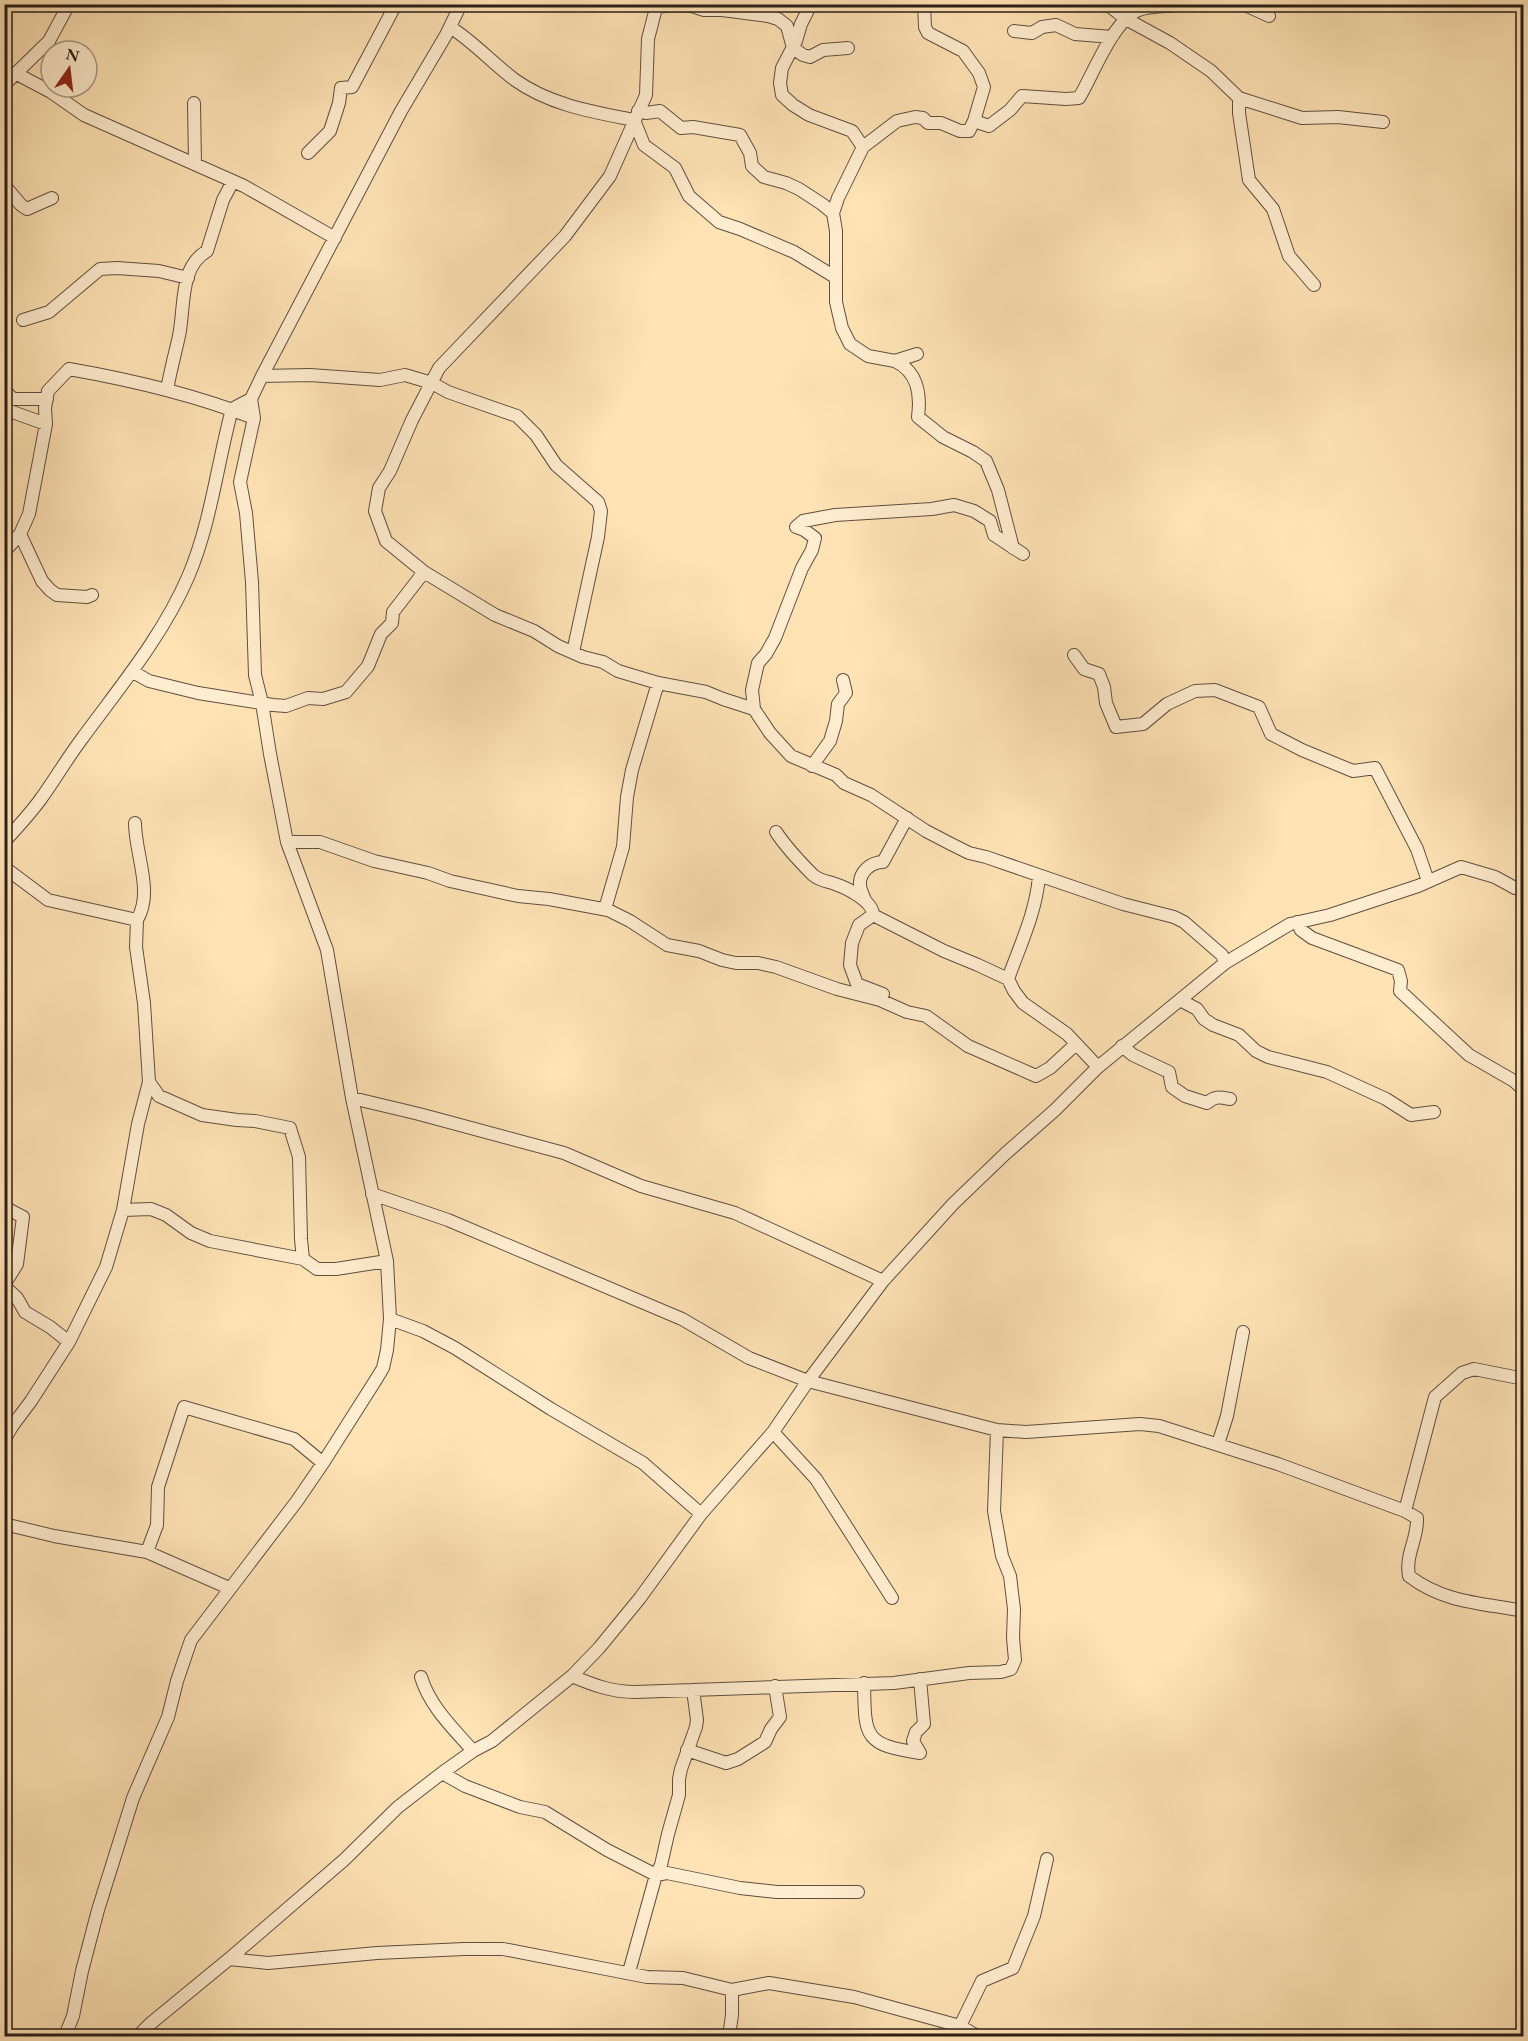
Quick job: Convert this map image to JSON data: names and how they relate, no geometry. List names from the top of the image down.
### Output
{
  "north": "top"
}
